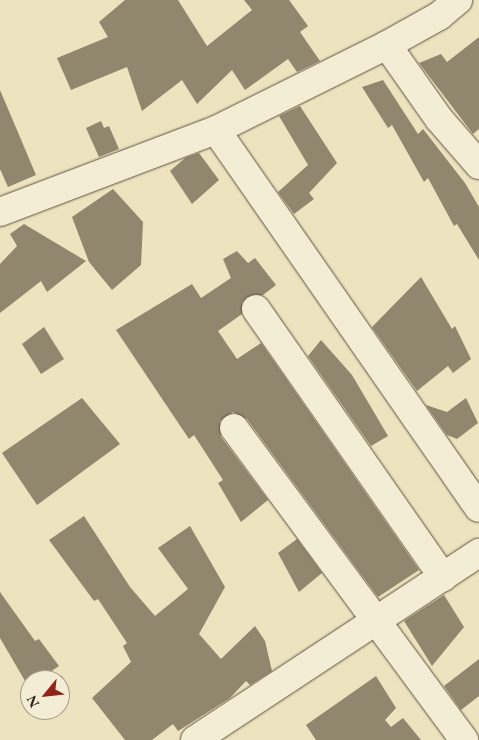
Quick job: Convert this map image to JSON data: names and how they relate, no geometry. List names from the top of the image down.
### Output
{
  "north": "bottom left"
}
